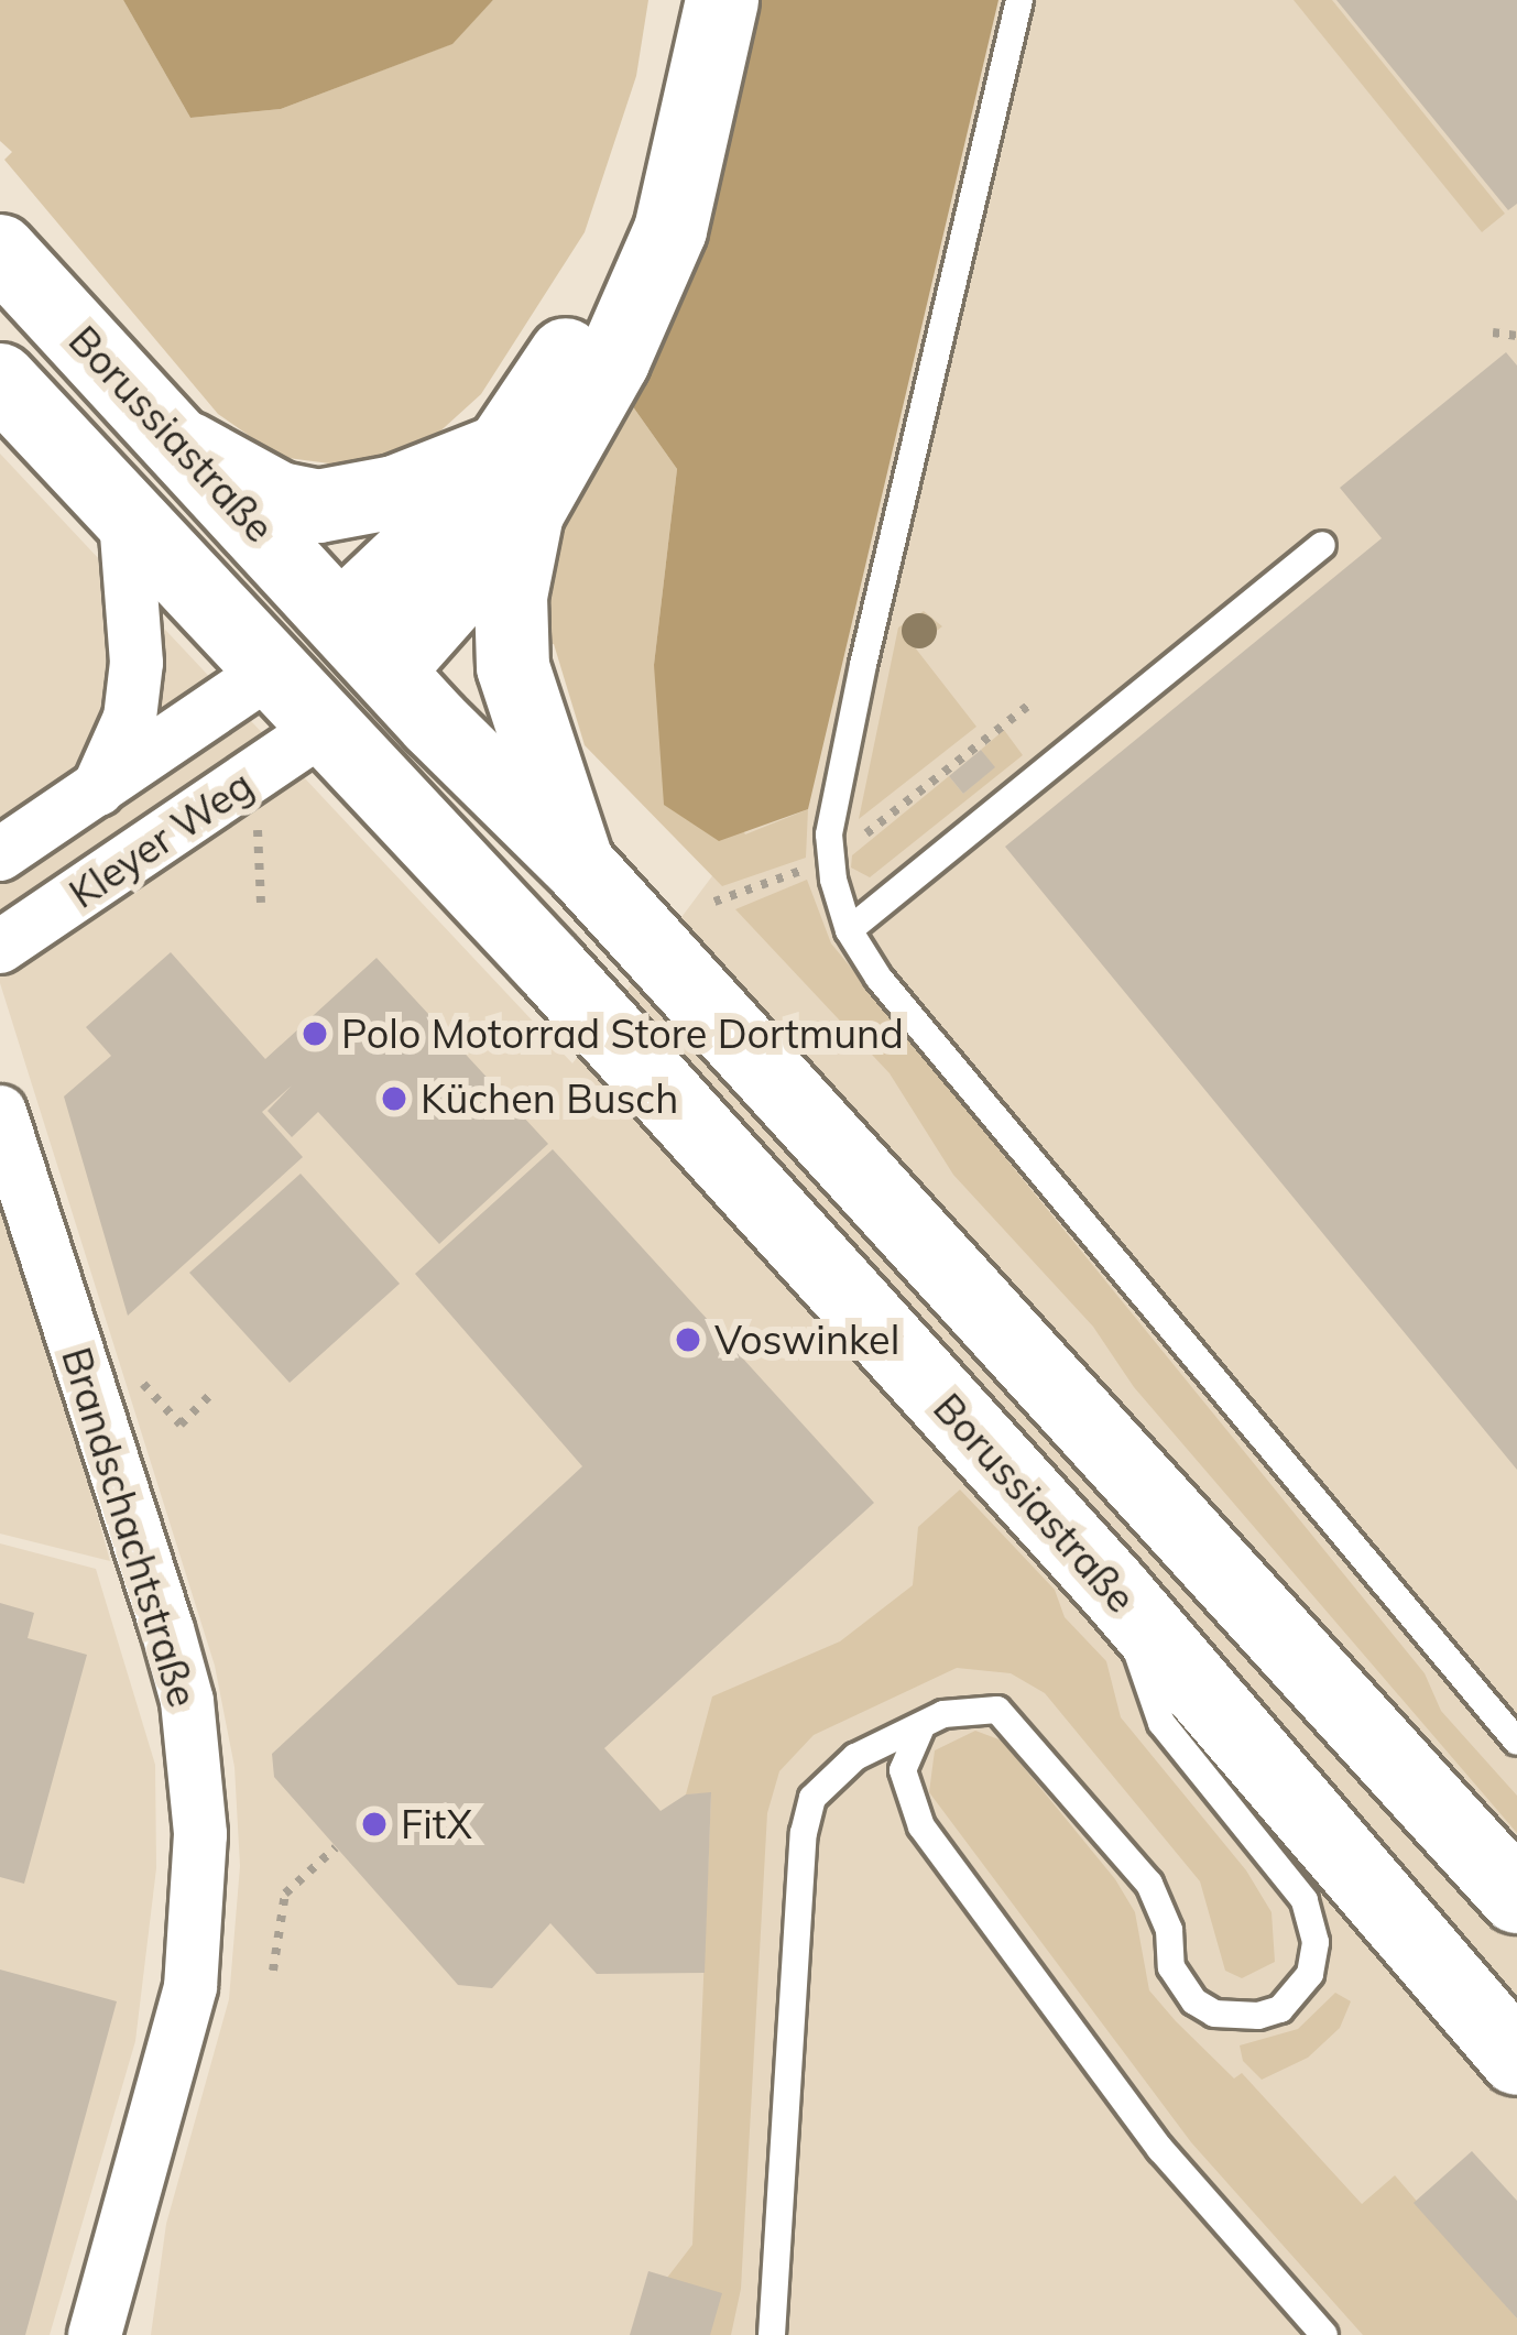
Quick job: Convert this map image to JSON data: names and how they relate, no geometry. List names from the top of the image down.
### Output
{
  "streets": {
    "main road": ["Borussiastraße"],
    "street": ["Kleyer Weg", "Brandschachtstraße"]
  },
  "crossings": [
    ["Borussiastraße", "Kleyer Weg"]
  ],
  "places": [
    "Polo Motorrad Store Dortmund",
    "Küchen Busch",
    "Voswinkel",
    "FitX"
  ]
}
